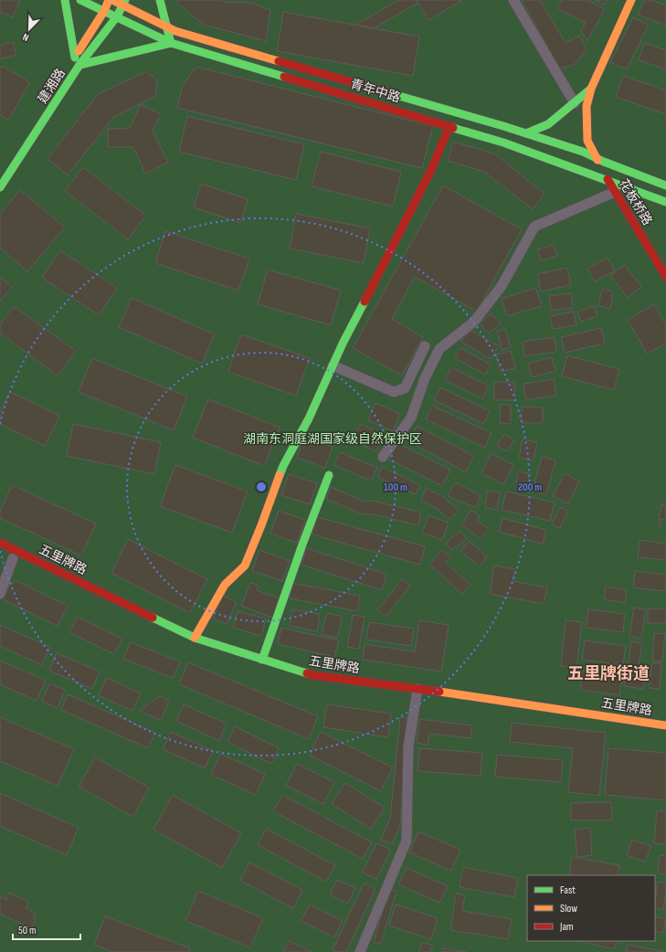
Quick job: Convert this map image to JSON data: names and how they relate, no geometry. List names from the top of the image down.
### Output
{
  "streets": {
    "main road": [
      "建湘路",
      "青年中路",
      "花板桥路",
      "五里牌路"
    ]
  },
  "crossings": [
    ["建湘路", "青年中路"],
    ["青年中路", "花板桥路"]
  ],
  "districts": ["五里牌街道"],
  "parks": ["湖南东洞庭湖国家级自然保护区"],
  "legend": ["Fast", "Slow", "Jam"],
  "scale_bar": "50 m",
  "north": "bottom left",
  "rings": ["100 m", "200 m"]
}
